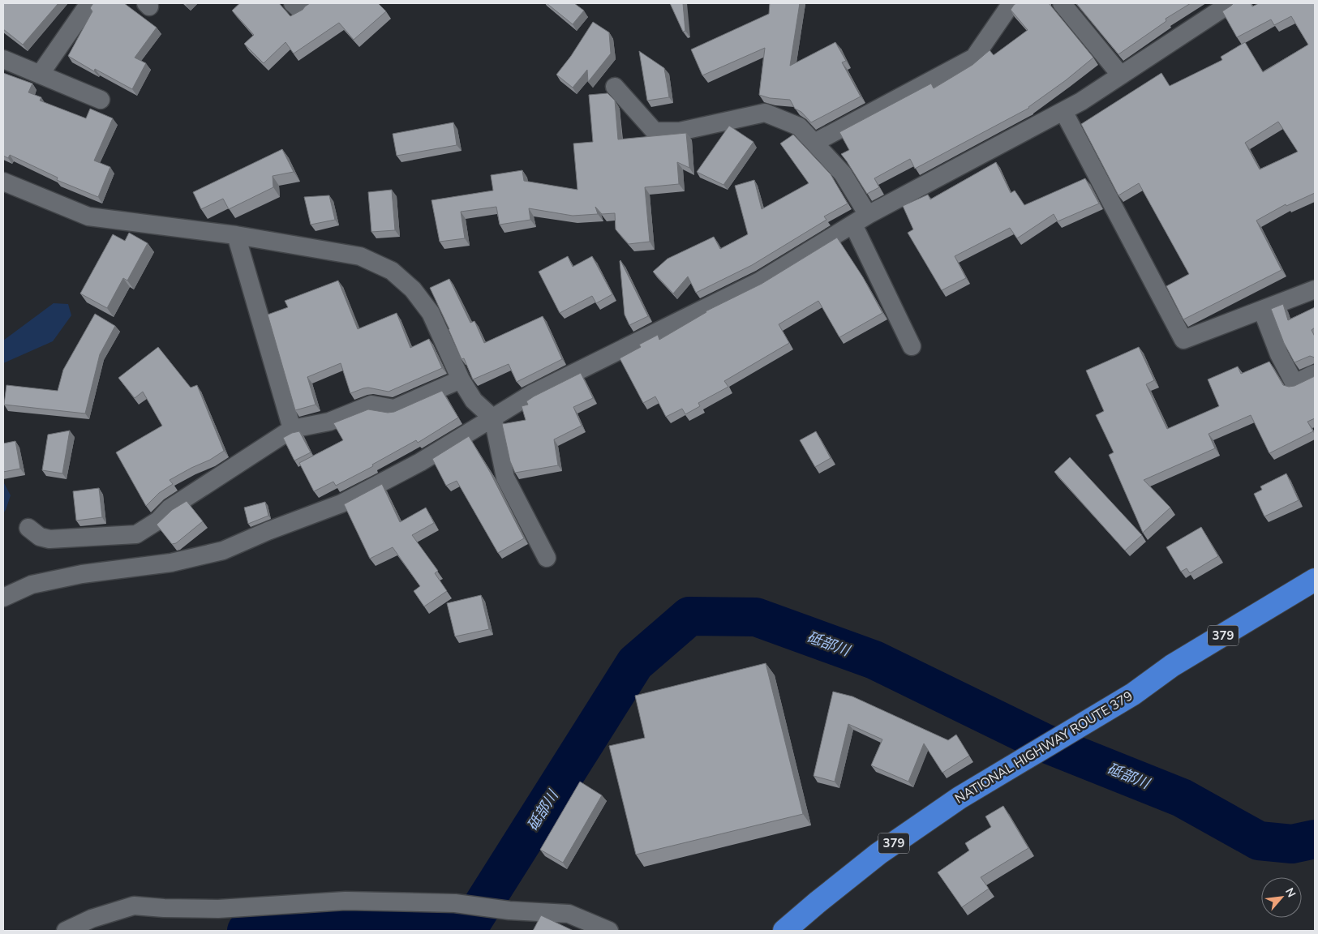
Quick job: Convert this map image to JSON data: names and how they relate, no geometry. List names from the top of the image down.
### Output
{
  "streets": {
    "highway": ["379", "NATIONAL HIGHWAY ROUTE 379"]
  },
  "water": ["砥部川"],
  "north": "top right"
}
